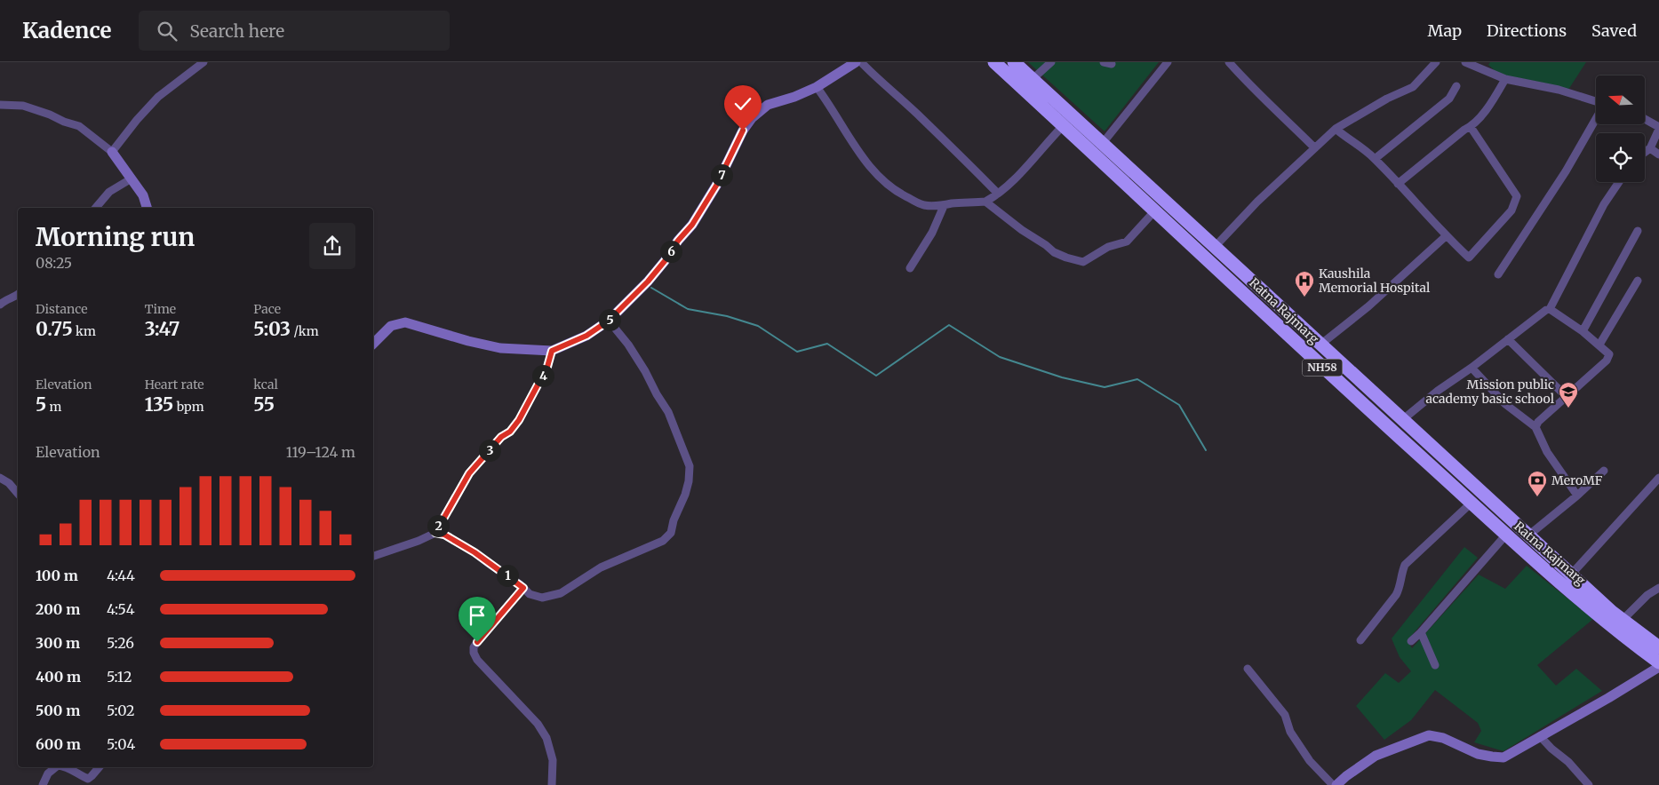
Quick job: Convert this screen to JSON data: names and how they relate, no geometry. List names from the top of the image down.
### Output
{
  "streets": {
    "highway": ["Ratna Rajmarg", "NH58"]
  },
  "places": {
    "hospital": ["Kaushila Memorial Hospital"],
    "school or university": ["Mission public academy basic school"],
    "bank": ["MeroMF"]
  },
  "north": "left",
  "page": {
    "header": "Kadence",
    "search": "Search here",
    "nav": ["Map", "Directions", "Saved"],
    "pins": [
      "7",
      "6",
      "5",
      "4",
      "3",
      "2",
      "1"
    ],
    "heading": ["Morning run", "08:25"],
    "stats": [
      ["Distance", "0.75 km"],
      ["Time", "3:47"],
      ["Pace", "5:03 /km"],
      ["Elevation", "5 m"],
      ["Heart rate", "135 bpm"],
      ["kcal", "55"]
    ],
    "chart": ["Elevation", "119–124 m"],
    "list": [
      {
        "name": "100 m",
        "note": "4:44"
      },
      {
        "name": "200 m",
        "note": "4:54"
      },
      {
        "name": "300 m",
        "note": "5:26"
      },
      {
        "name": "400 m",
        "note": "5:12"
      },
      {
        "name": "500 m",
        "note": "5:02"
      },
      {
        "name": "600 m",
        "note": "5:04"
      }
    ]
  }
}
